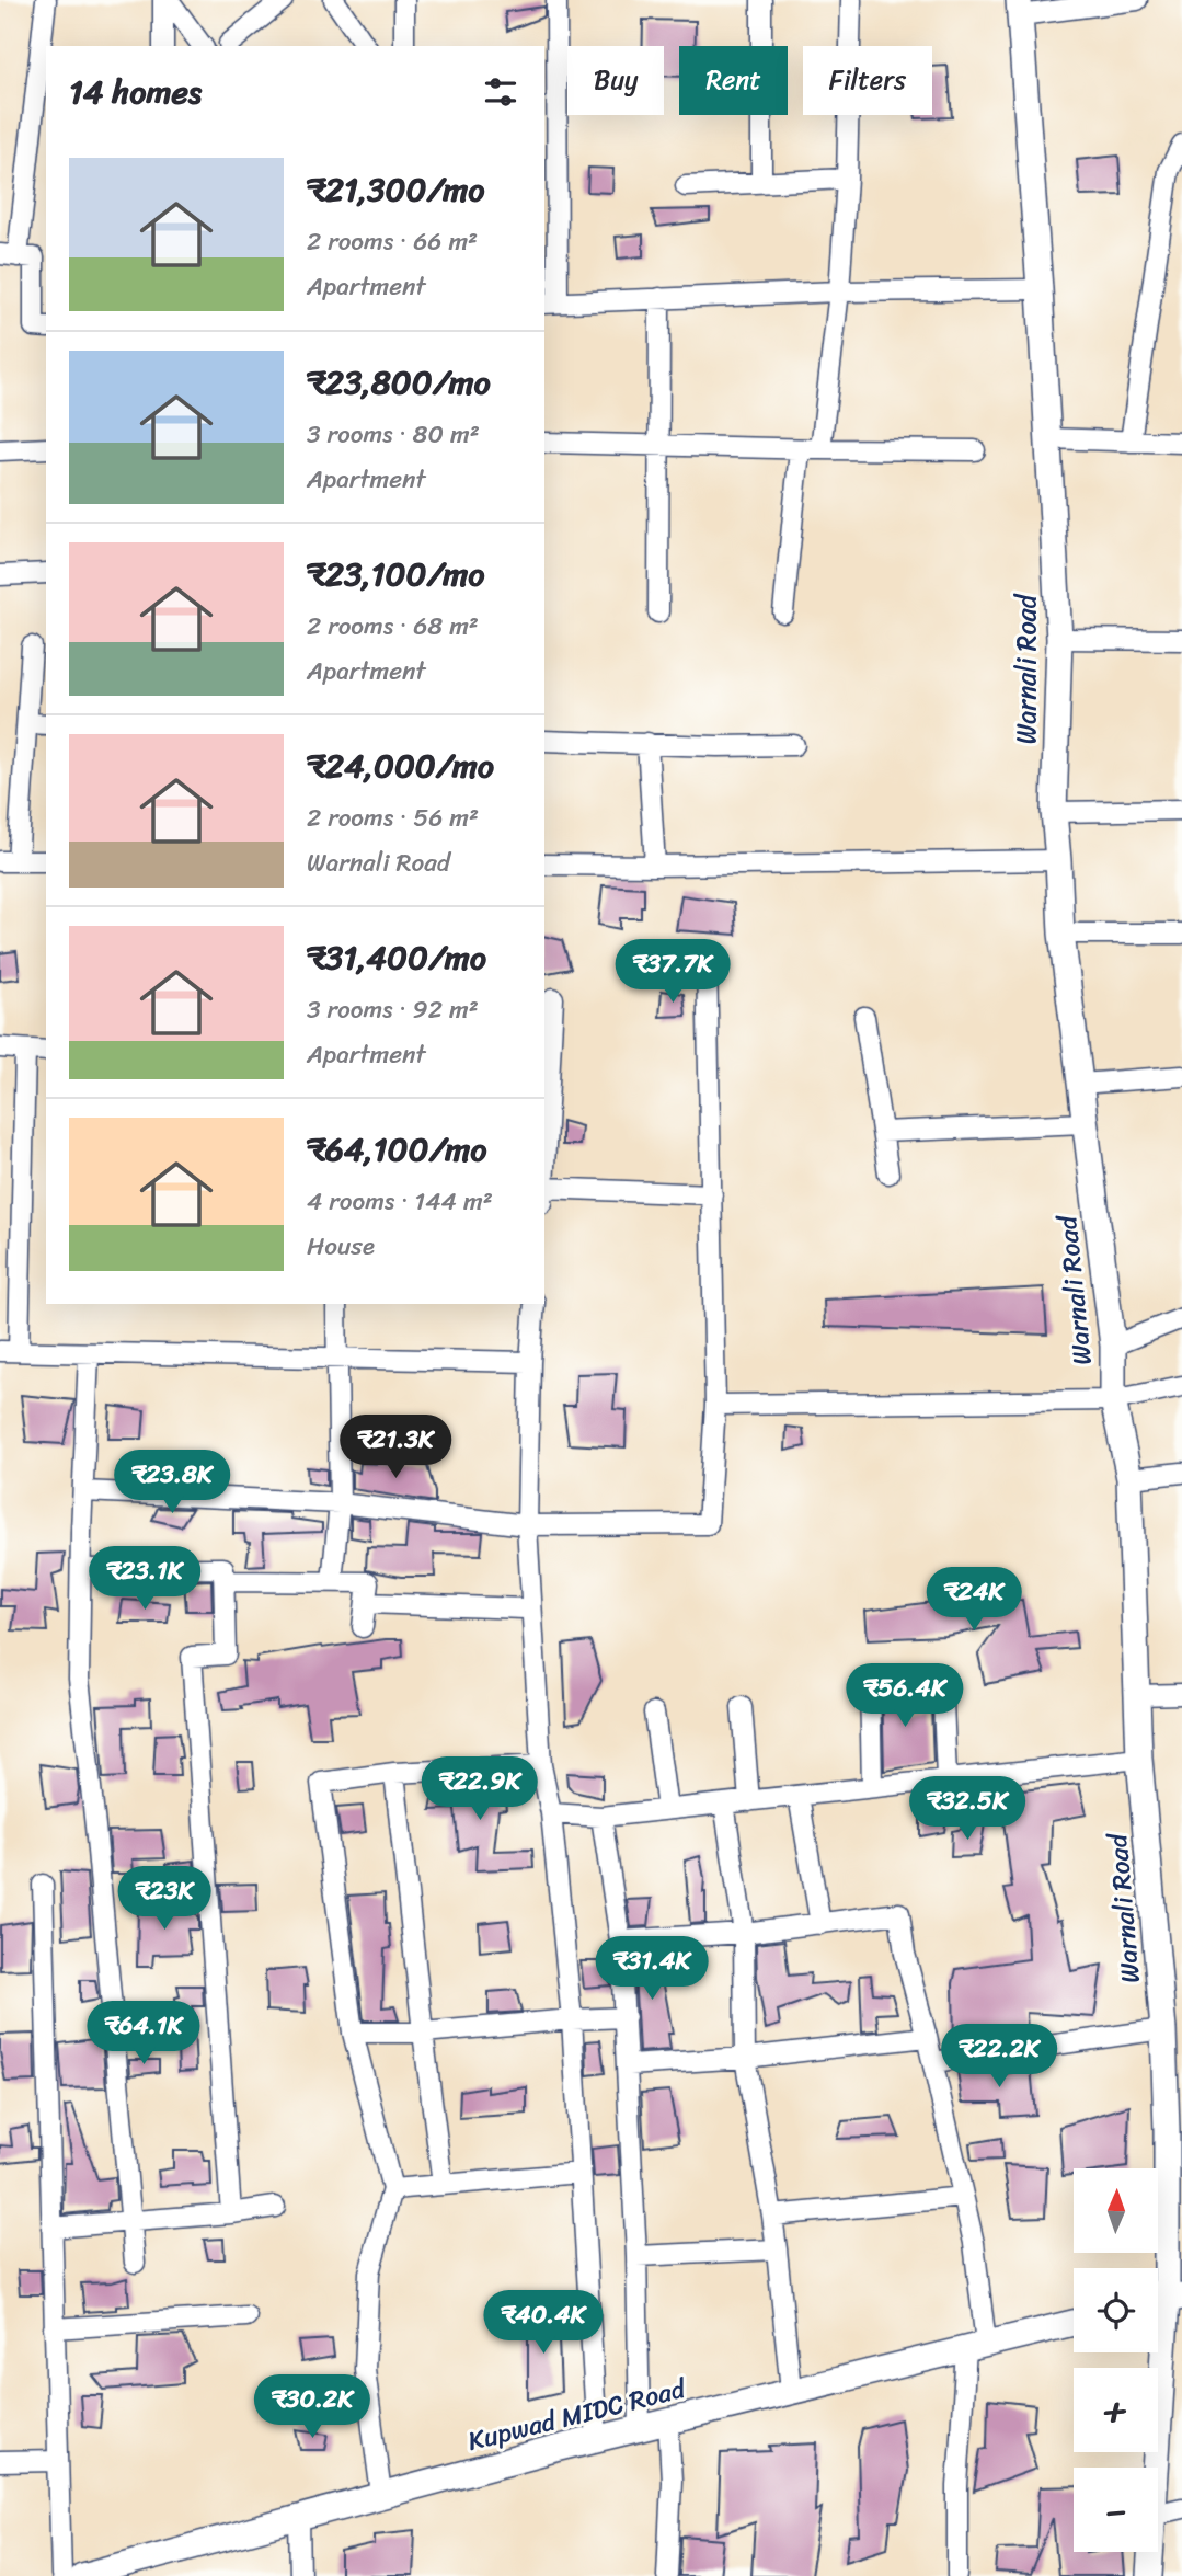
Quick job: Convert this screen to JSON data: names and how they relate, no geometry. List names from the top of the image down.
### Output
{
  "streets": {
    "main road": ["Warnali Road", "Kupwad MIDC Road"]
  },
  "north": "top",
  "page": {
    "chip": ["Buy", "Rent", "Filters"],
    "heading": "14 homes",
    "list": [
      {
        "name": "₹21,300/mo",
        "note": "2 rooms · 66 m² · Apartment"
      },
      {
        "name": "₹23,800/mo",
        "note": "3 rooms · 80 m² · Apartment"
      },
      {
        "name": "₹23,100/mo",
        "note": "2 rooms · 68 m² · Apartment"
      },
      {
        "name": "₹24,000/mo",
        "note": "2 rooms · 56 m² · Warnali Road"
      },
      {
        "name": "₹31,400/mo",
        "note": "3 rooms · 92 m² · Apartment"
      },
      {
        "name": "₹64,100/mo",
        "note": "4 rooms · 144 m² · House"
      }
    ],
    "price": [
      "₹37.7K",
      "₹21.3K",
      "₹23.8K",
      "₹23.1K",
      "₹24K",
      "₹56.4K",
      "₹22.9K",
      "₹32.5K",
      "₹23K",
      "₹31.4K",
      "₹64.1K",
      "₹22.2K",
      "₹40.4K",
      "₹30.2K"
    ],
    "map_buttons": ["+", "−"]
  }
}
